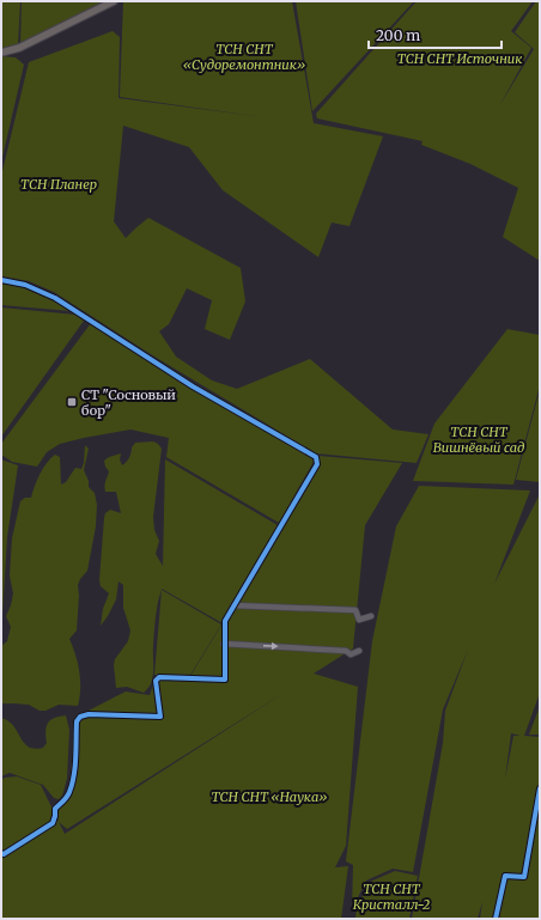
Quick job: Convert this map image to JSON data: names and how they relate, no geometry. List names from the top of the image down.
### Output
{
  "parks": [
    "ТСН СНТ «Судоремонтник»",
    "ТСН СНТ Источник",
    "ТСН Планер",
    "ТСН СНТ Вишнёвый сад",
    "ТСН СНТ «Наука»",
    "ТСН СНТ Кристалл-2"
  ],
  "places": {
    "transit": ["СТ \"Сосновый бор\""]
  },
  "scale_bar": "200 m"
}
